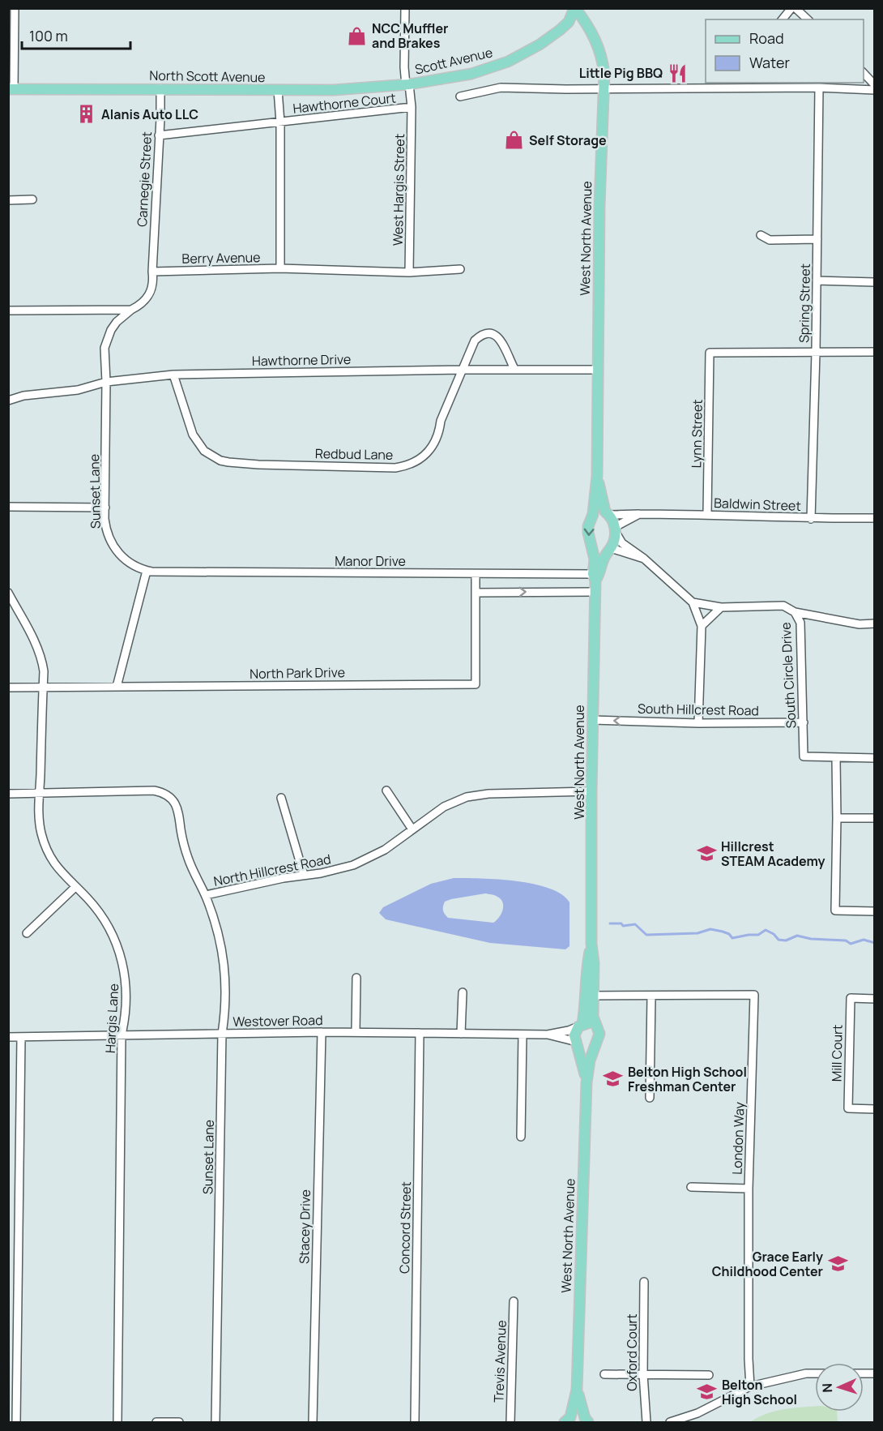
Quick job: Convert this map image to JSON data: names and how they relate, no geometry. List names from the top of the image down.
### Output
{
  "streets": {
    "main road": ["Scott Avenue", "North Scott Avenue", "West North Avenue"],
    "street": [
      "Hawthorne Court",
      "Carnegie Street",
      "West Hargis Street",
      "Berry Avenue",
      "Spring Street",
      "Hawthorne Drive",
      "Lynn Street",
      "Redbud Lane",
      "Sunset Lane",
      "Baldwin Street",
      "Manor Drive",
      "North Park Drive",
      "South Circle Drive",
      "South Hillcrest Road",
      "North Hillcrest Road",
      "Hargis Lane",
      "Westover Road",
      "Mill Court",
      "London Way",
      "Stacey Drive",
      "Concord Street",
      "Oxford Court",
      "Trevis Avenue"
    ]
  },
  "crossings": [
    ["Scott Avenue", "North Scott Avenue"],
    ["Scott Avenue", "West Hargis Street"],
    ["Scott Avenue", "West North Avenue"],
    ["North Scott Avenue", "Carnegie Street"],
    ["North Scott Avenue", "West Hargis Street"],
    ["Hawthorne Court", "Carnegie Street"],
    ["Hawthorne Court", "West Hargis Street"],
    ["Carnegie Street", "Berry Avenue"],
    ["West Hargis Street", "Berry Avenue"],
    ["West North Avenue", "Hawthorne Drive"],
    ["West North Avenue", "Baldwin Street"],
    ["West North Avenue", "Manor Drive"],
    ["West North Avenue", "South Hillcrest Road"],
    ["West North Avenue", "North Hillcrest Road"],
    ["West North Avenue", "Westover Road"],
    ["West North Avenue", "London Way"],
    ["Spring Street", "Lynn Street"],
    ["Spring Street", "Baldwin Street"],
    ["Hawthorne Drive", "Redbud Lane"],
    ["Hawthorne Drive", "Sunset Lane"],
    ["Lynn Street", "Baldwin Street"],
    ["Sunset Lane", "Manor Drive"],
    ["Sunset Lane", "North Hillcrest Road"],
    ["Sunset Lane", "Westover Road"],
    ["Manor Drive", "North Park Drive"],
    ["North Park Drive", "Hargis Lane"],
    ["South Circle Drive", "South Hillcrest Road"],
    ["North Hillcrest Road", "Hargis Lane"],
    ["Hargis Lane", "Westover Road"],
    ["Westover Road", "Stacey Drive"],
    ["Westover Road", "Concord Street"]
  ],
  "one_way": ["South Hillcrest Road"],
  "places": {
    "shop": ["NCC Muffler and Brakes", "Self Storage"],
    "restaurant": ["Little Pig BBQ"],
    "building": ["Alanis Auto LLC"],
    "school or university": [
      "Hillcrest STEAM Academy",
      "Belton High School Freshman Center",
      "Grace Early Childhood Center",
      "Belton High School"
    ]
  },
  "legend": ["Road", "Water"],
  "scale_bar": "100 m",
  "north": "left"
}
